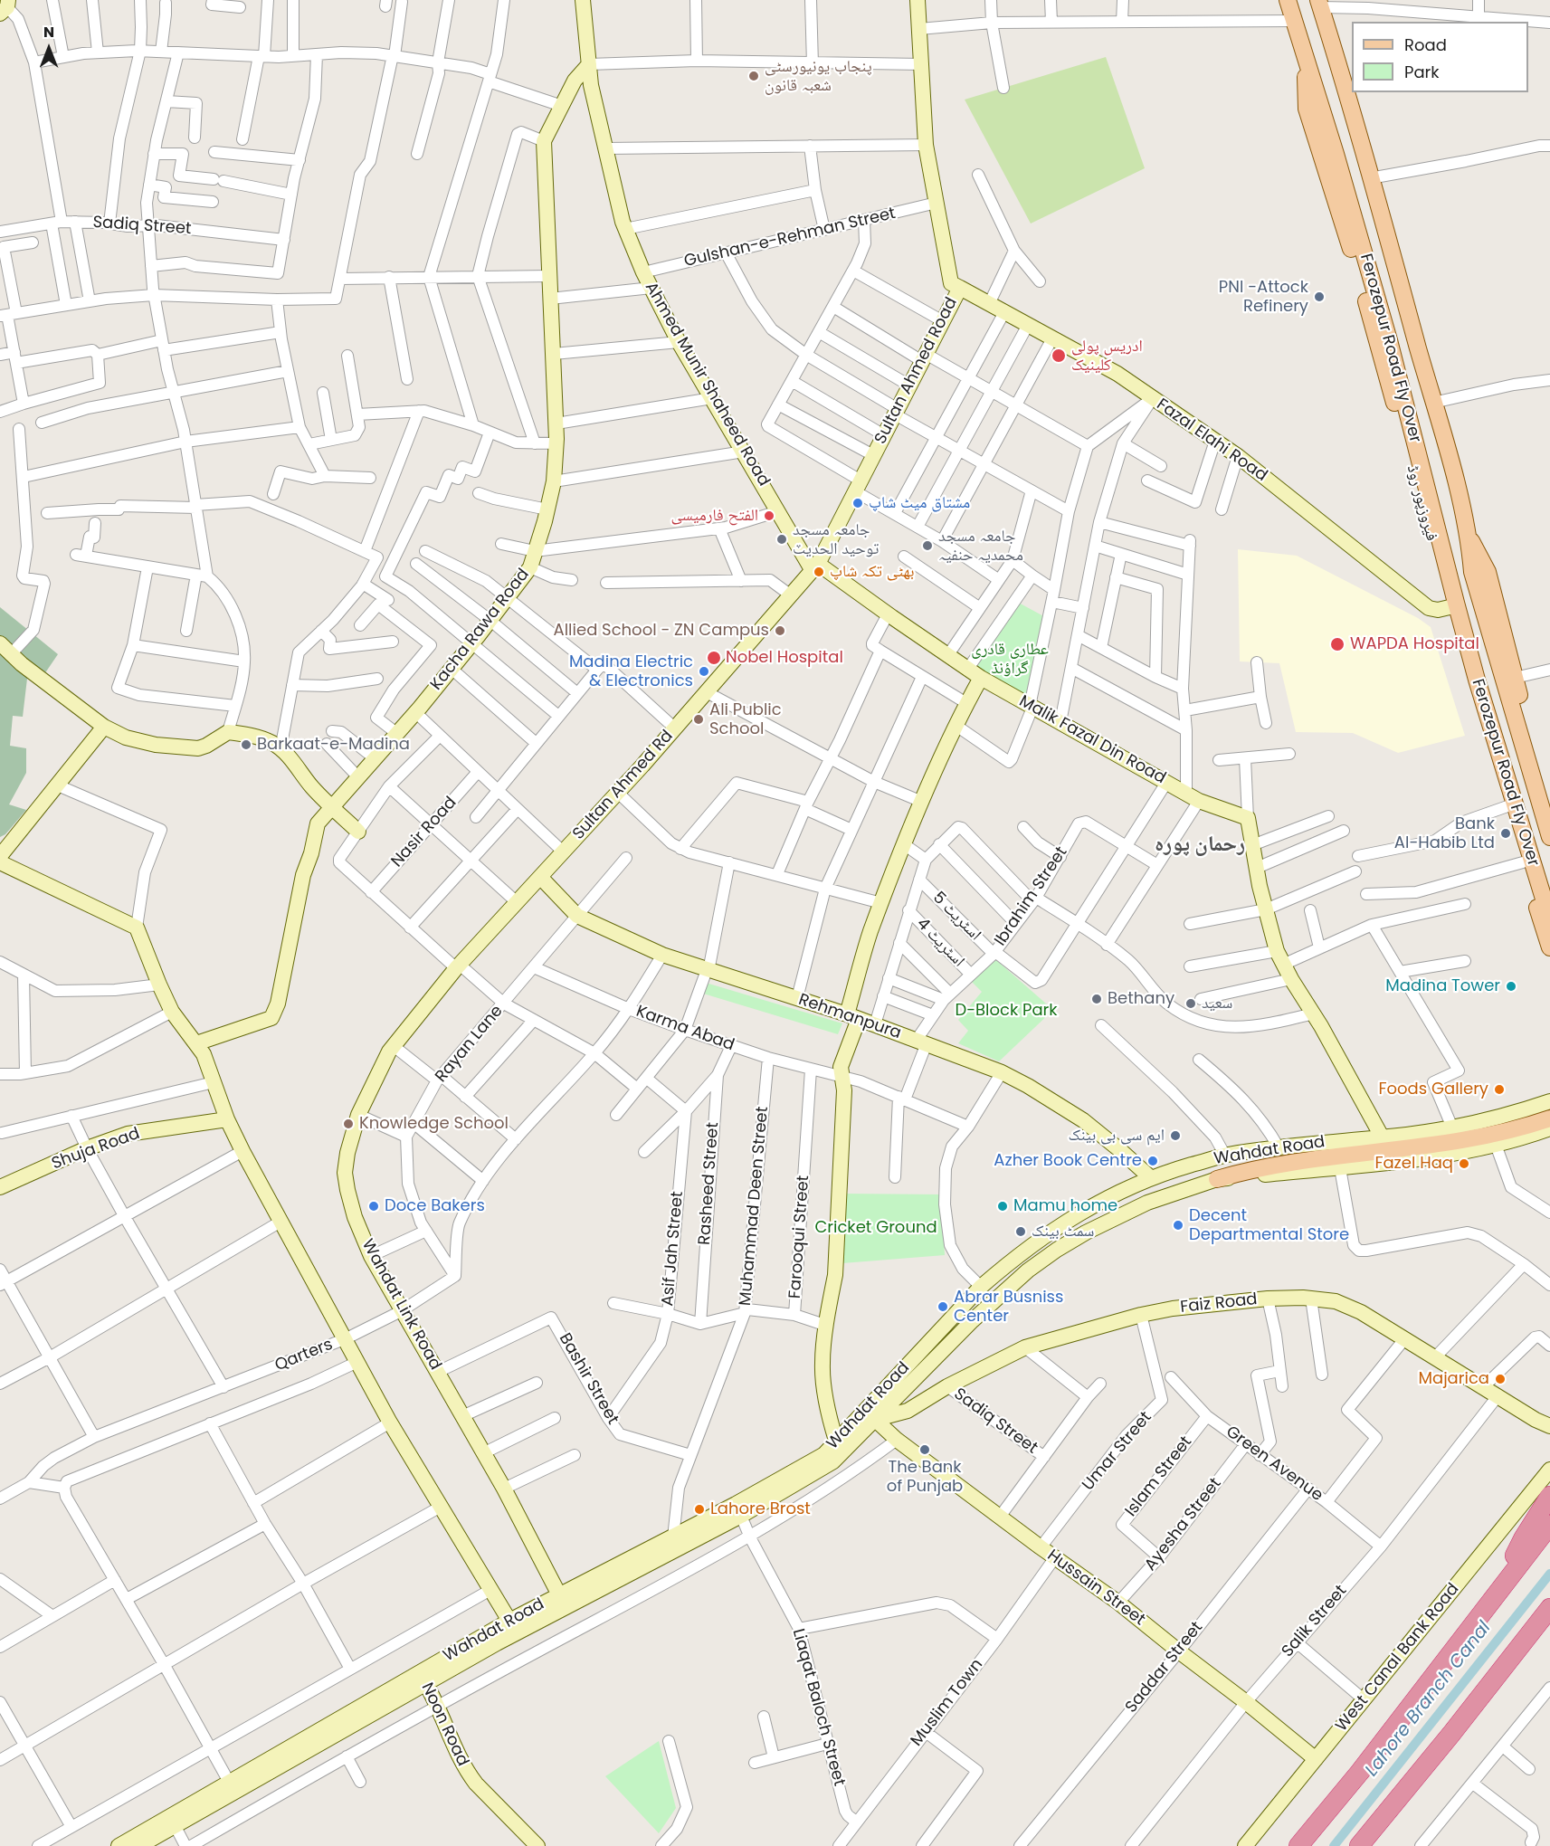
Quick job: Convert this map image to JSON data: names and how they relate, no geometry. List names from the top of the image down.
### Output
{
  "streets": {
    "main road": ["Ferozepur Road Fly Over", "فیروزپور روڈ"],
    "street": [
      "Sadiq Street",
      "Gulshan-e-Rehman Street",
      "Sultan Ahmed Road",
      "Ahmed Munir Shaheed Road",
      "Fazal Elahi Road",
      "Kacha Rawa Road",
      "Malik Fazal Din Road",
      "Sultan Ahmed Rd",
      "Nasir Road",
      "Ibrahim Street",
      "اسٹریٹ 5",
      "اسٹریٹ 4",
      "Rehmanpura",
      "Karma Abad",
      "Rayan Lane",
      "Shuja Road",
      "Wahdat Road",
      "Rasheed Street",
      "Muhammad Deen Street",
      "Farooqui Street",
      "Asif Jah Street",
      "Faiz Road",
      "Wahdat Link Road",
      "Qarters",
      "Bashir Street",
      "Umar Street",
      "Green Avenue",
      "Islam Street",
      "Ayesha Street",
      "Hussain Street",
      "Salik Street",
      "West Canal Bank Road",
      "Saddar Street",
      "Muslim Town",
      "Liaqat Baloch Street",
      "Noon Road"
    ]
  },
  "crossings": [
    ["Sadiq Street", "Faiz Road"],
    ["Gulshan-e-Rehman Street", "Sultan Ahmed Road"],
    ["Gulshan-e-Rehman Street", "Ahmed Munir Shaheed Road"],
    ["Ferozepur Road Fly Over", "فیروزپور روڈ"],
    ["Sultan Ahmed Road", "Ahmed Munir Shaheed Road"],
    ["Sultan Ahmed Road", "Fazal Elahi Road"],
    ["Sultan Ahmed Road", "Malik Fazal Din Road"],
    ["Sultan Ahmed Road", "Sultan Ahmed Rd"],
    ["Ahmed Munir Shaheed Road", "Kacha Rawa Road"],
    ["Ahmed Munir Shaheed Road", "Malik Fazal Din Road"],
    ["Ahmed Munir Shaheed Road", "Sultan Ahmed Rd"],
    ["Fazal Elahi Road", "فیروزپور روڈ"],
    ["Malik Fazal Din Road", "Sultan Ahmed Rd"],
    ["Sultan Ahmed Rd", "Rehmanpura"],
    ["Sultan Ahmed Rd", "Wahdat Link Road"],
    ["Ibrahim Street", "اسٹریٹ 5"],
    ["Ibrahim Street", "اسٹریٹ 4"],
    ["Ibrahim Street", "Rehmanpura"],
    ["Ibrahim Street", "Karma Abad"],
    ["Rehmanpura", "Rayan Lane"],
    ["Rehmanpura", "Wahdat Road"],
    ["Rehmanpura", "Wahdat Link Road"],
    ["Karma Abad", "Rayan Lane"],
    ["Karma Abad", "Rasheed Street"],
    ["Karma Abad", "Muhammad Deen Street"],
    ["Karma Abad", "Farooqui Street"],
    ["Wahdat Road", "Muhammad Deen Street"],
    ["Wahdat Road", "Faiz Road"],
    ["Wahdat Road", "Wahdat Link Road"],
    ["Wahdat Road", "Qarters"],
    ["Wahdat Road", "Hussain Street"],
    ["Wahdat Road", "Liaqat Baloch Street"],
    ["Wahdat Road", "Noon Road"],
    ["Rasheed Street", "Farooqui Street"],
    ["Muhammad Deen Street", "Farooqui Street"],
    ["Muhammad Deen Street", "Bashir Street"],
    ["Asif Jah Street", "Bashir Street"],
    ["Faiz Road", "Umar Street"],
    ["Faiz Road", "Hussain Street"],
    ["Faiz Road", "Salik Street"],
    ["Wahdat Link Road", "Bashir Street"],
    ["Umar Street", "Hussain Street"],
    ["Green Avenue", "Islam Street"],
    ["Green Avenue", "Ayesha Street"],
    ["Green Avenue", "Salik Street"],
    ["Green Avenue", "Saddar Street"],
    ["Islam Street", "Ayesha Street"],
    ["Ayesha Street", "Hussain Street"],
    ["Hussain Street", "Salik Street"],
    ["Hussain Street", "West Canal Bank Road"],
    ["Hussain Street", "Saddar Street"],
    ["Hussain Street", "Muslim Town"],
    ["Muslim Town", "Liaqat Baloch Street"]
  ],
  "districts": ["رحمان پورہ"],
  "water": ["Lahore Branch Canal"],
  "parks": ["عطاری قادری گراؤنڈ", "D-Block Park", "Cricket Ground"],
  "places": [
    "پنجاب یونیورسٹی شعبہ قانون",
    "PNI -Attock Refinery",
    "ادریس پولی کلینیک",
    "مشتاق میٹ شاپ",
    "الفتح فارمیسی",
    "جامعہ مسجد توحید الحدیٽ",
    "جامعہ مسجد محمدیہ حنفیہ",
    "بھٹی تکہ شاپ",
    "Allied School - ZN Campus",
    "WAPDA Hospital",
    "Nobel Hospital",
    "Madina Electric & Electronics",
    "Ali Public School",
    "Barkaat-e-Madina",
    "Bank Al-Habib Ltd",
    "Madina Tower",
    "Bethany",
    "سعید",
    "Foods Gallery",
    "Knowledge School",
    "ایم سی بی بینک",
    "Azher Book Centre",
    "Fazel Haq",
    "Doce Bakers",
    "Mamu home",
    "Decent Departmental Store",
    "سمٹ بینک",
    "Abrar Busniss Center",
    "Majarica",
    "The Bank of Punjab",
    "Lahore Brost"
  ],
  "legend": ["Road", "Park"],
  "north": "top"
}
